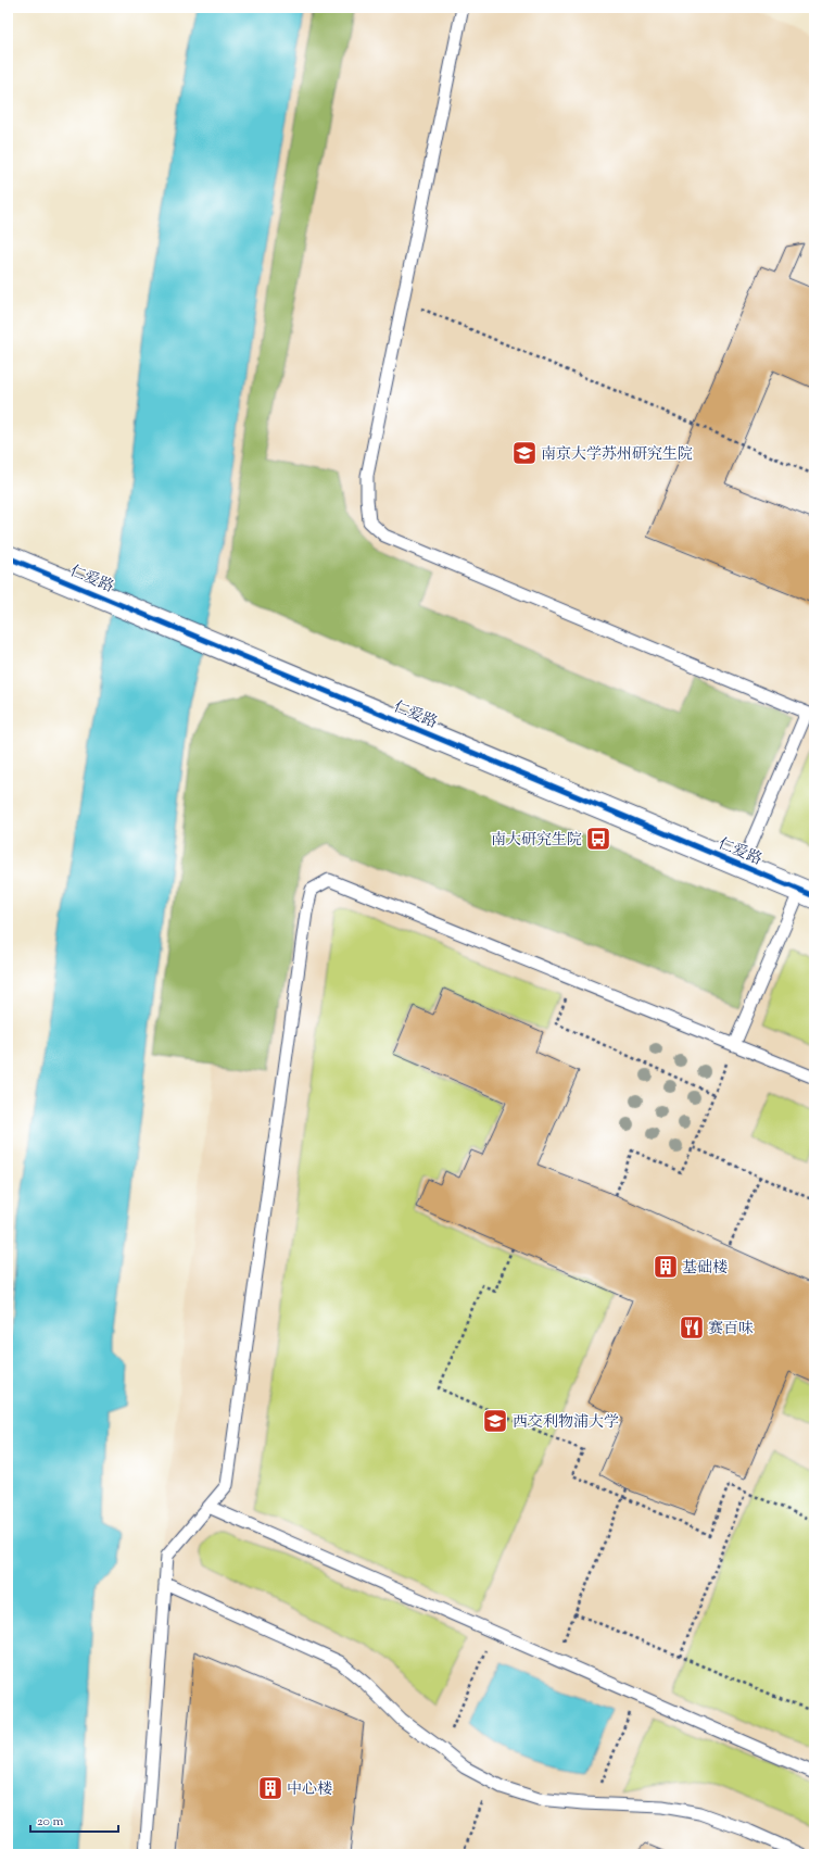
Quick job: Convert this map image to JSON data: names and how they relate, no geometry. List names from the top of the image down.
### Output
{
  "streets": {
    "main road": ["仁爱路"]
  },
  "places": {
    "school or university": ["南京大学苏州研究生院", "西交利物浦大学"],
    "bus stop": ["南大研究生院"],
    "building": ["基础楼", "中心楼"],
    "restaurant": ["赛百味"]
  },
  "scale_bar": "20 m"
}
